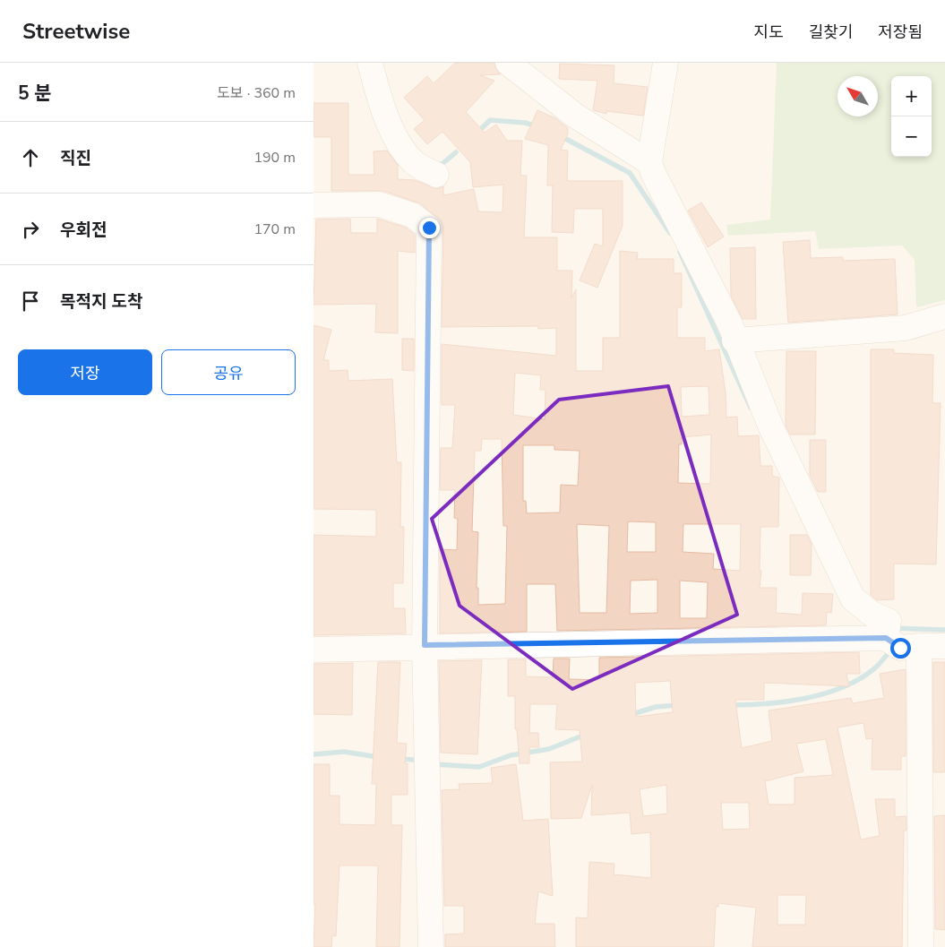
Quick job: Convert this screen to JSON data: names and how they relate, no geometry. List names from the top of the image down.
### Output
{
  "north": "top left",
  "page": {
    "header": "Streetwise",
    "nav": ["지도", "길찾기", "저장됨"],
    "heading": ["5 분", "도보 · 360 m"],
    "map_buttons": ["+", "−"],
    "list": [
      ["직진", "190 m"],
      ["우회전", "170 m"],
      "목적지 도착"
    ],
    "buttons": ["저장", "공유"]
  }
}
